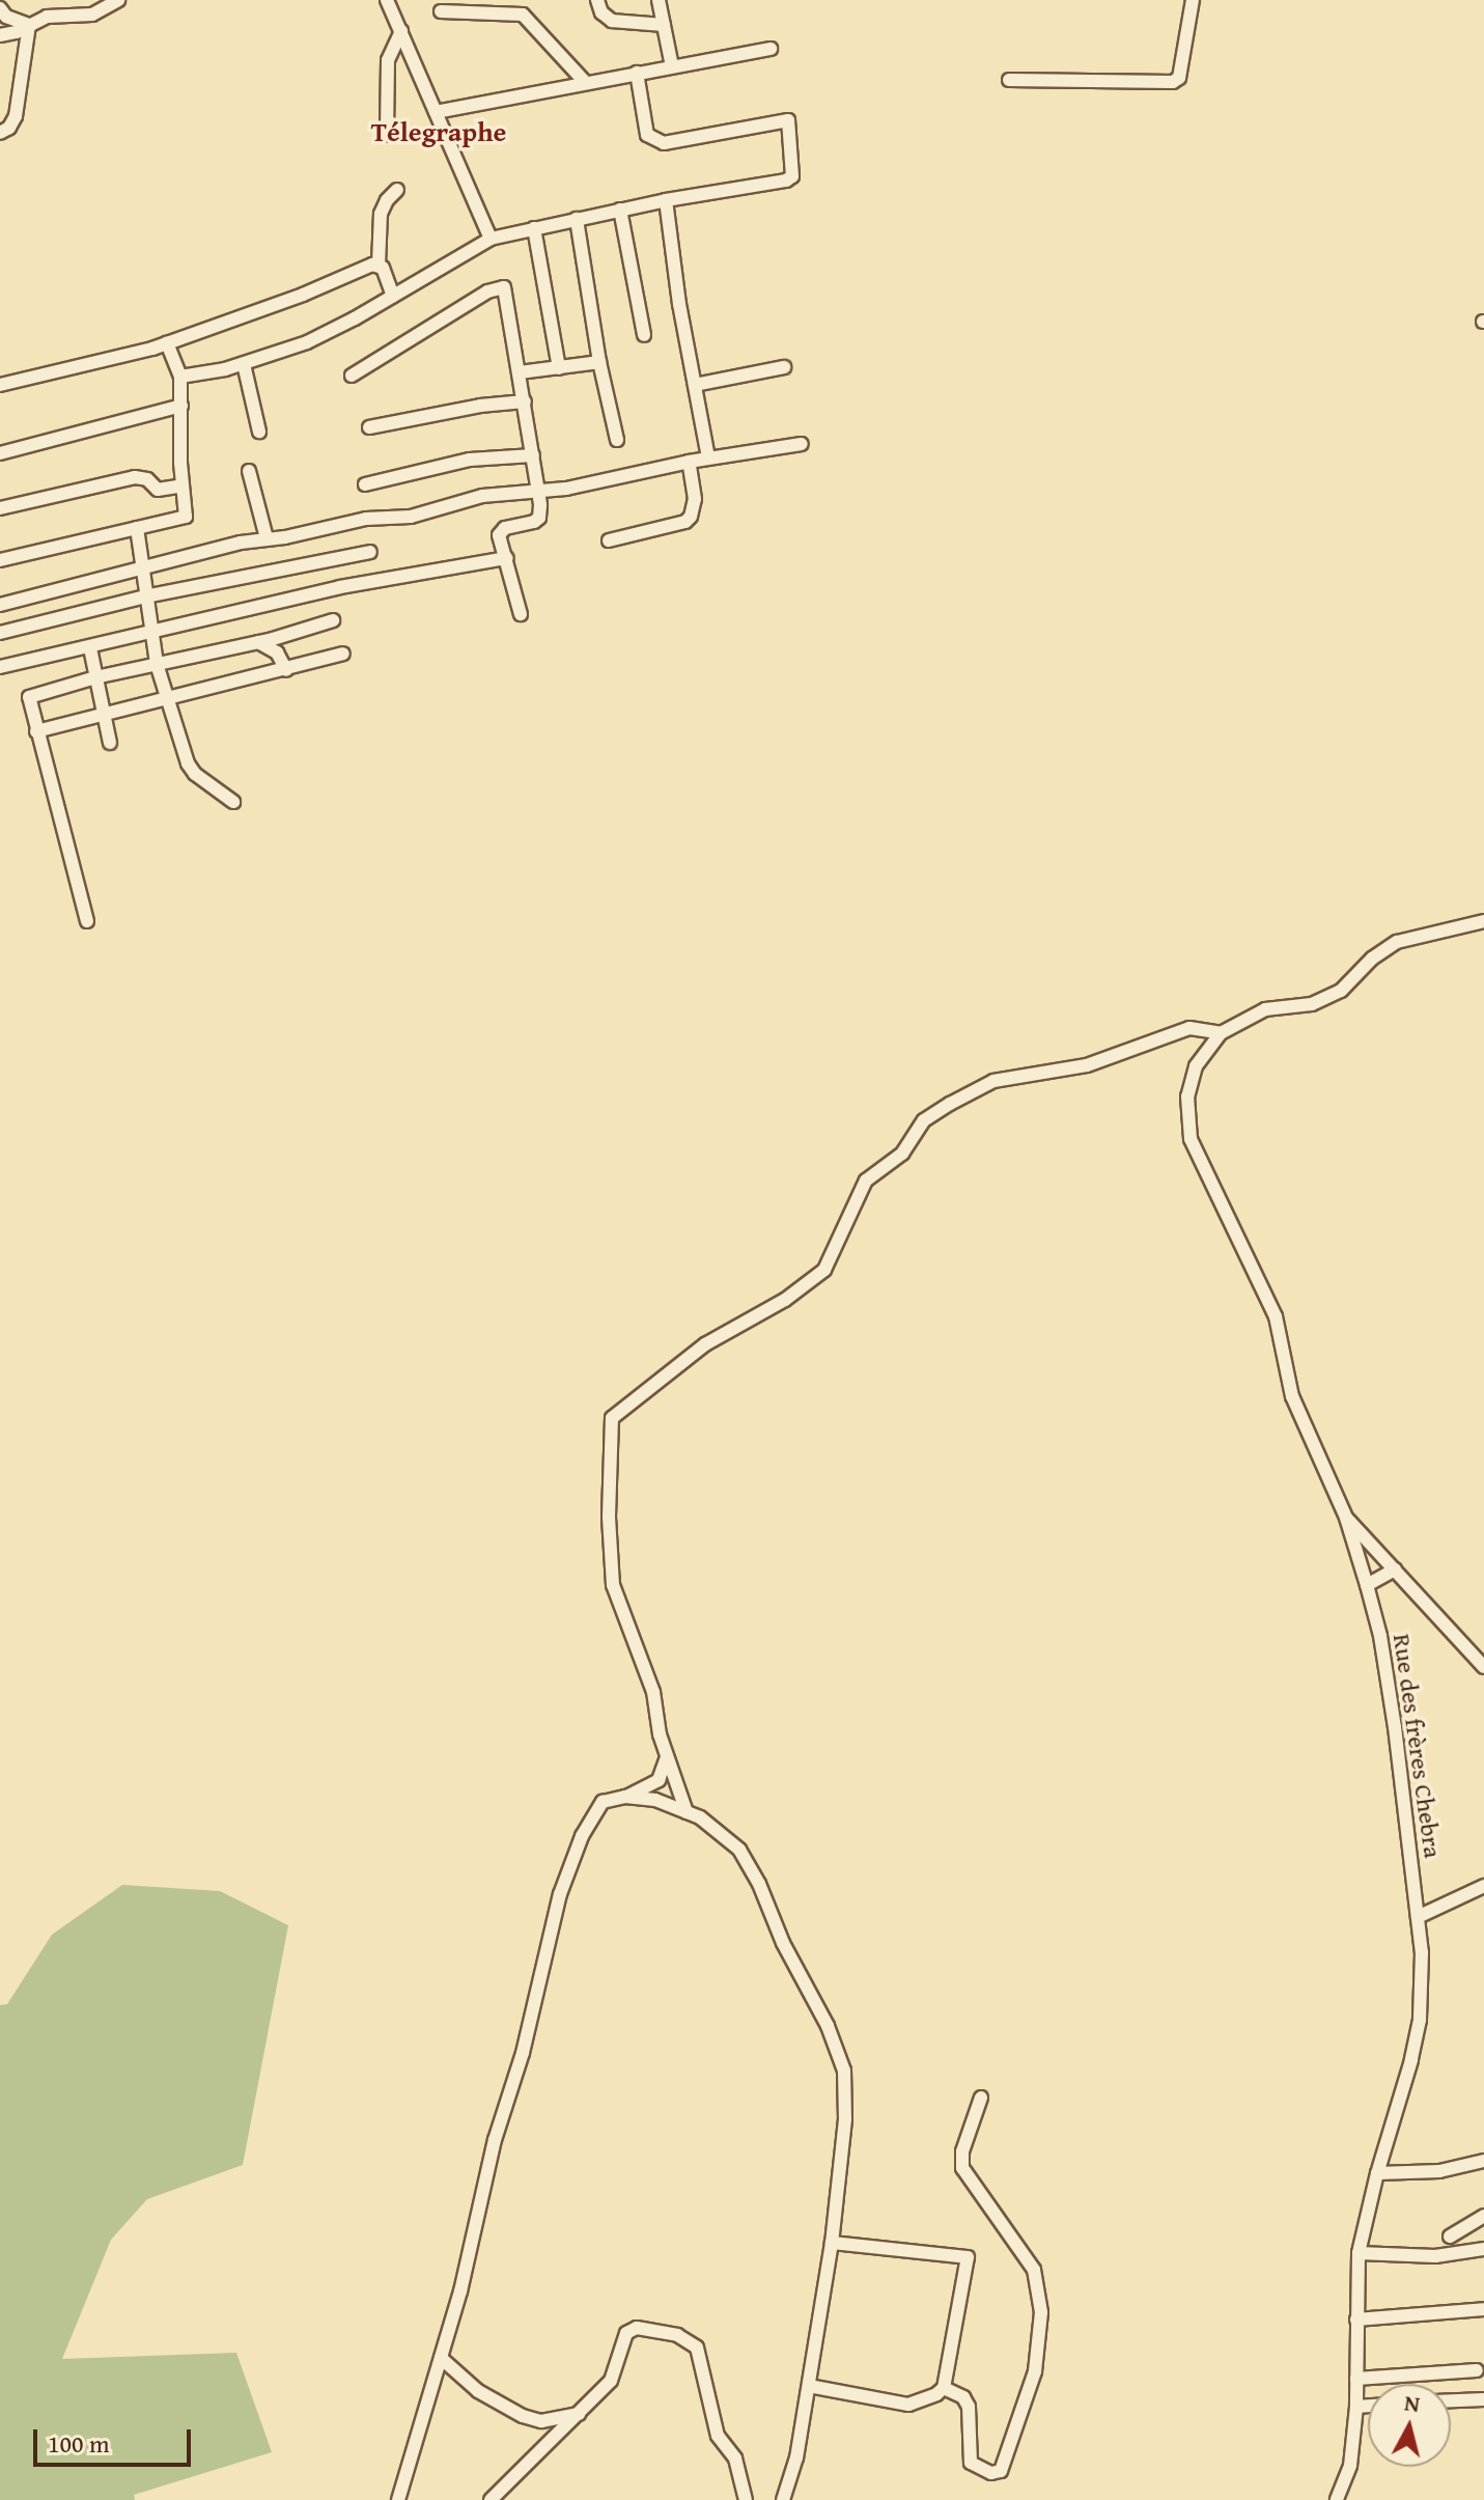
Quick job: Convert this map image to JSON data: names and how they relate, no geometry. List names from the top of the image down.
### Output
{
  "streets": {
    "street": ["Rue des frères Chebra"]
  },
  "districts": ["Télegraphe"],
  "scale_bar": "100 m",
  "north": "top"
}
